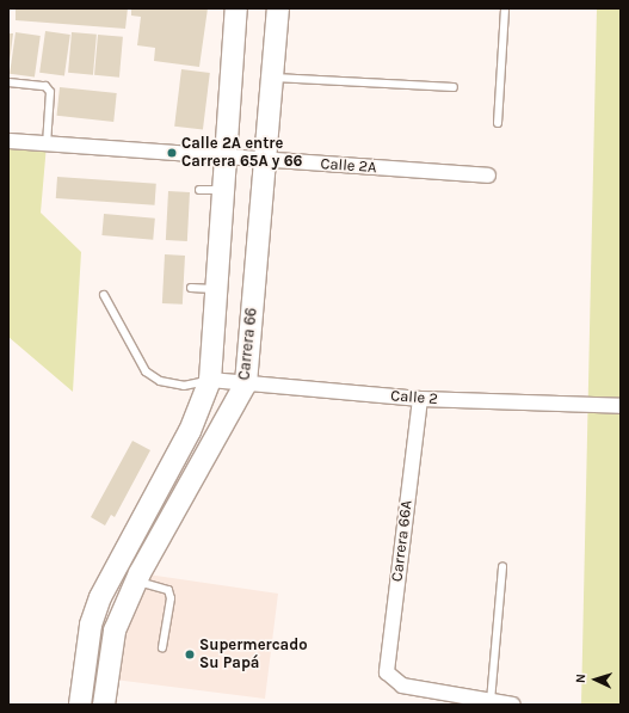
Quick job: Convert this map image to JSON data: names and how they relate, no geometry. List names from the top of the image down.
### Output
{
  "streets": {
    "main road": ["Carrera 66"],
    "street": ["Calle 2A", "Calle 2", "Carrera 66A"]
  },
  "crossings": [
    ["Calle 2A", "Carrera 66"],
    ["Carrera 66", "Calle 2"],
    ["Calle 2", "Carrera 66A"]
  ],
  "places": ["Calle 2A entre Carrera 65A y 66", "Supermercado Su Papá"],
  "north": "left"
}
